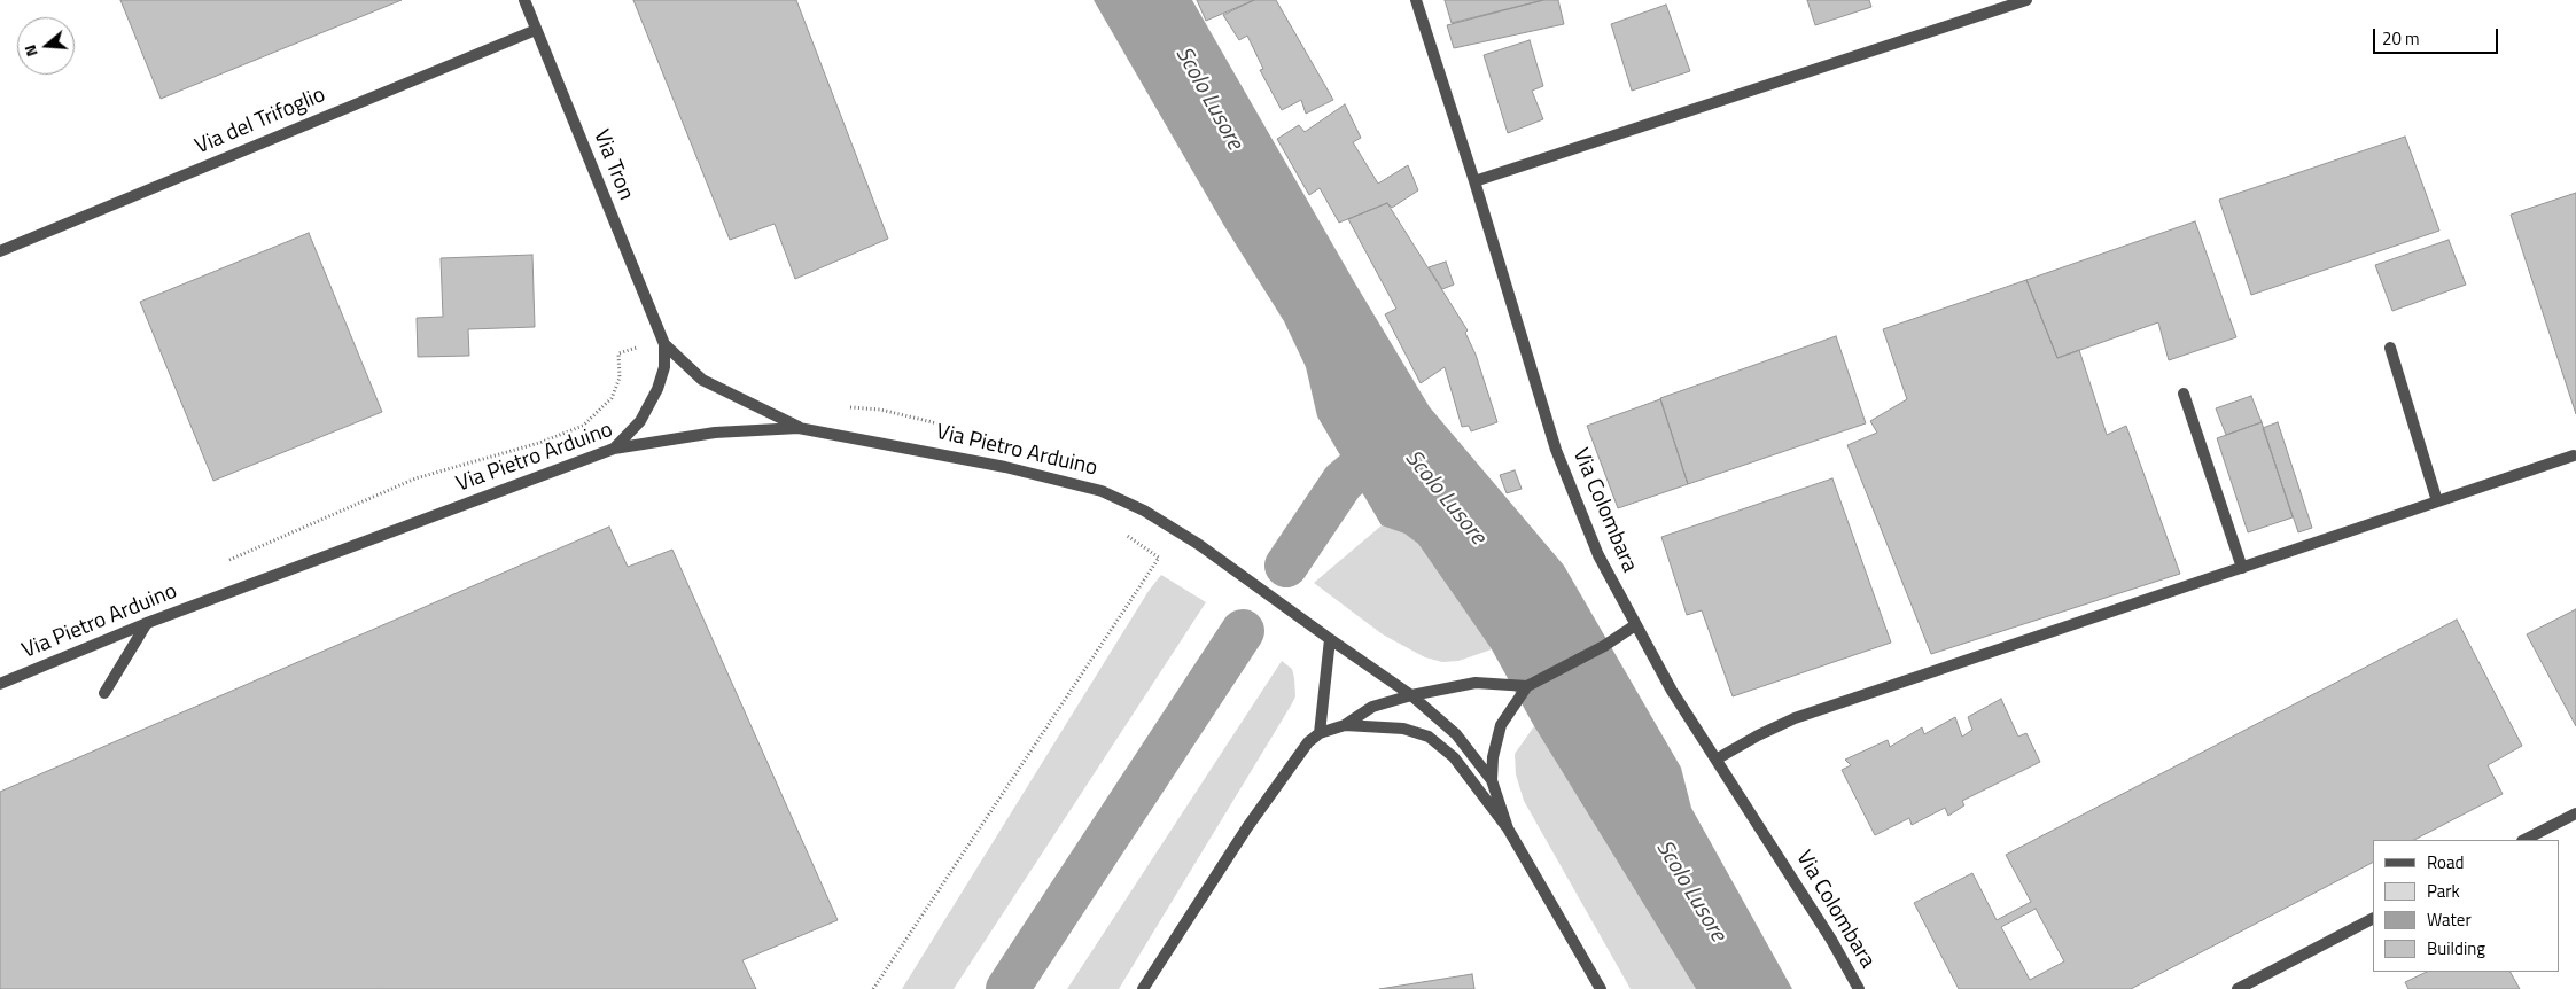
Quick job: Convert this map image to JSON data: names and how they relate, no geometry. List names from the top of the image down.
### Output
{
  "streets": {
    "street": [
      "Via del Trifoglio",
      "Via Tron",
      "Via Pietro Arduino",
      "Via Colombara"
    ]
  },
  "crossings": [
    ["Via del Trifoglio", "Via Tron"],
    ["Via Tron", "Via Pietro Arduino"]
  ],
  "water": ["Scolo Lusore"],
  "legend": [
    "Road",
    "Park",
    "Water",
    "Building"
  ],
  "scale_bar": "20 m",
  "north": "left"
}
